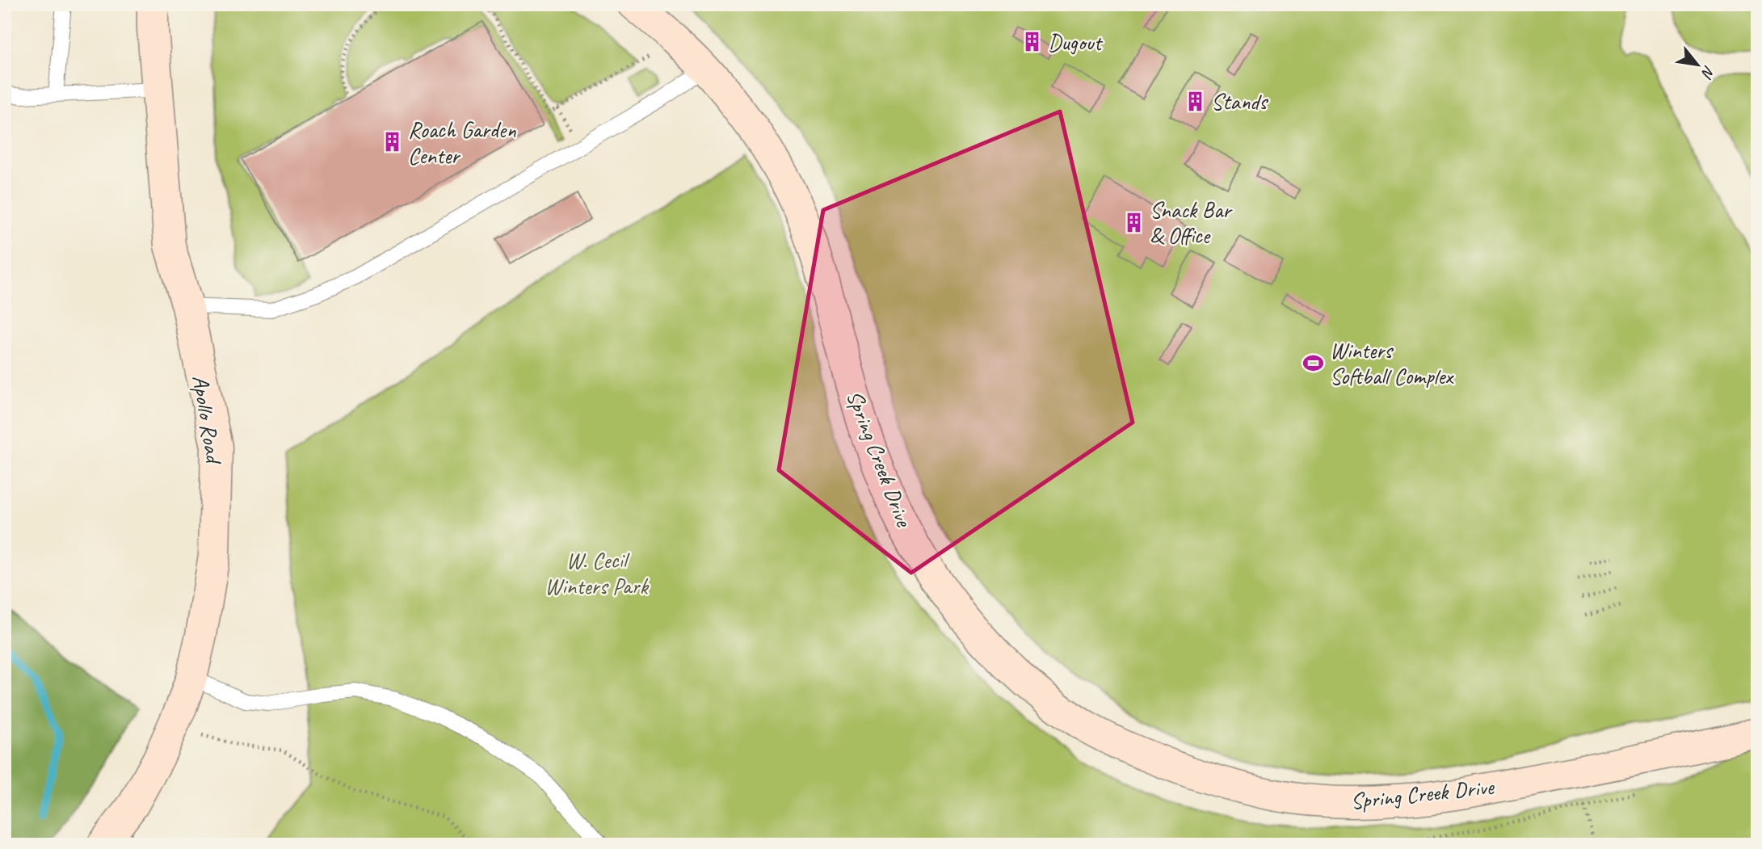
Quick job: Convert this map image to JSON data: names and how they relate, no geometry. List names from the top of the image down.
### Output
{
  "streets": {
    "street": ["Apollo Road", "Spring Creek Drive"]
  },
  "parks": ["W. Cecil Winters Park"],
  "places": {
    "building": [
      "Dugout",
      "Stands",
      "Roach Garden Center",
      "Snack Bar & Office"
    ],
    "sports": ["Winters Softball Complex"]
  },
  "north": "bottom right"
}
